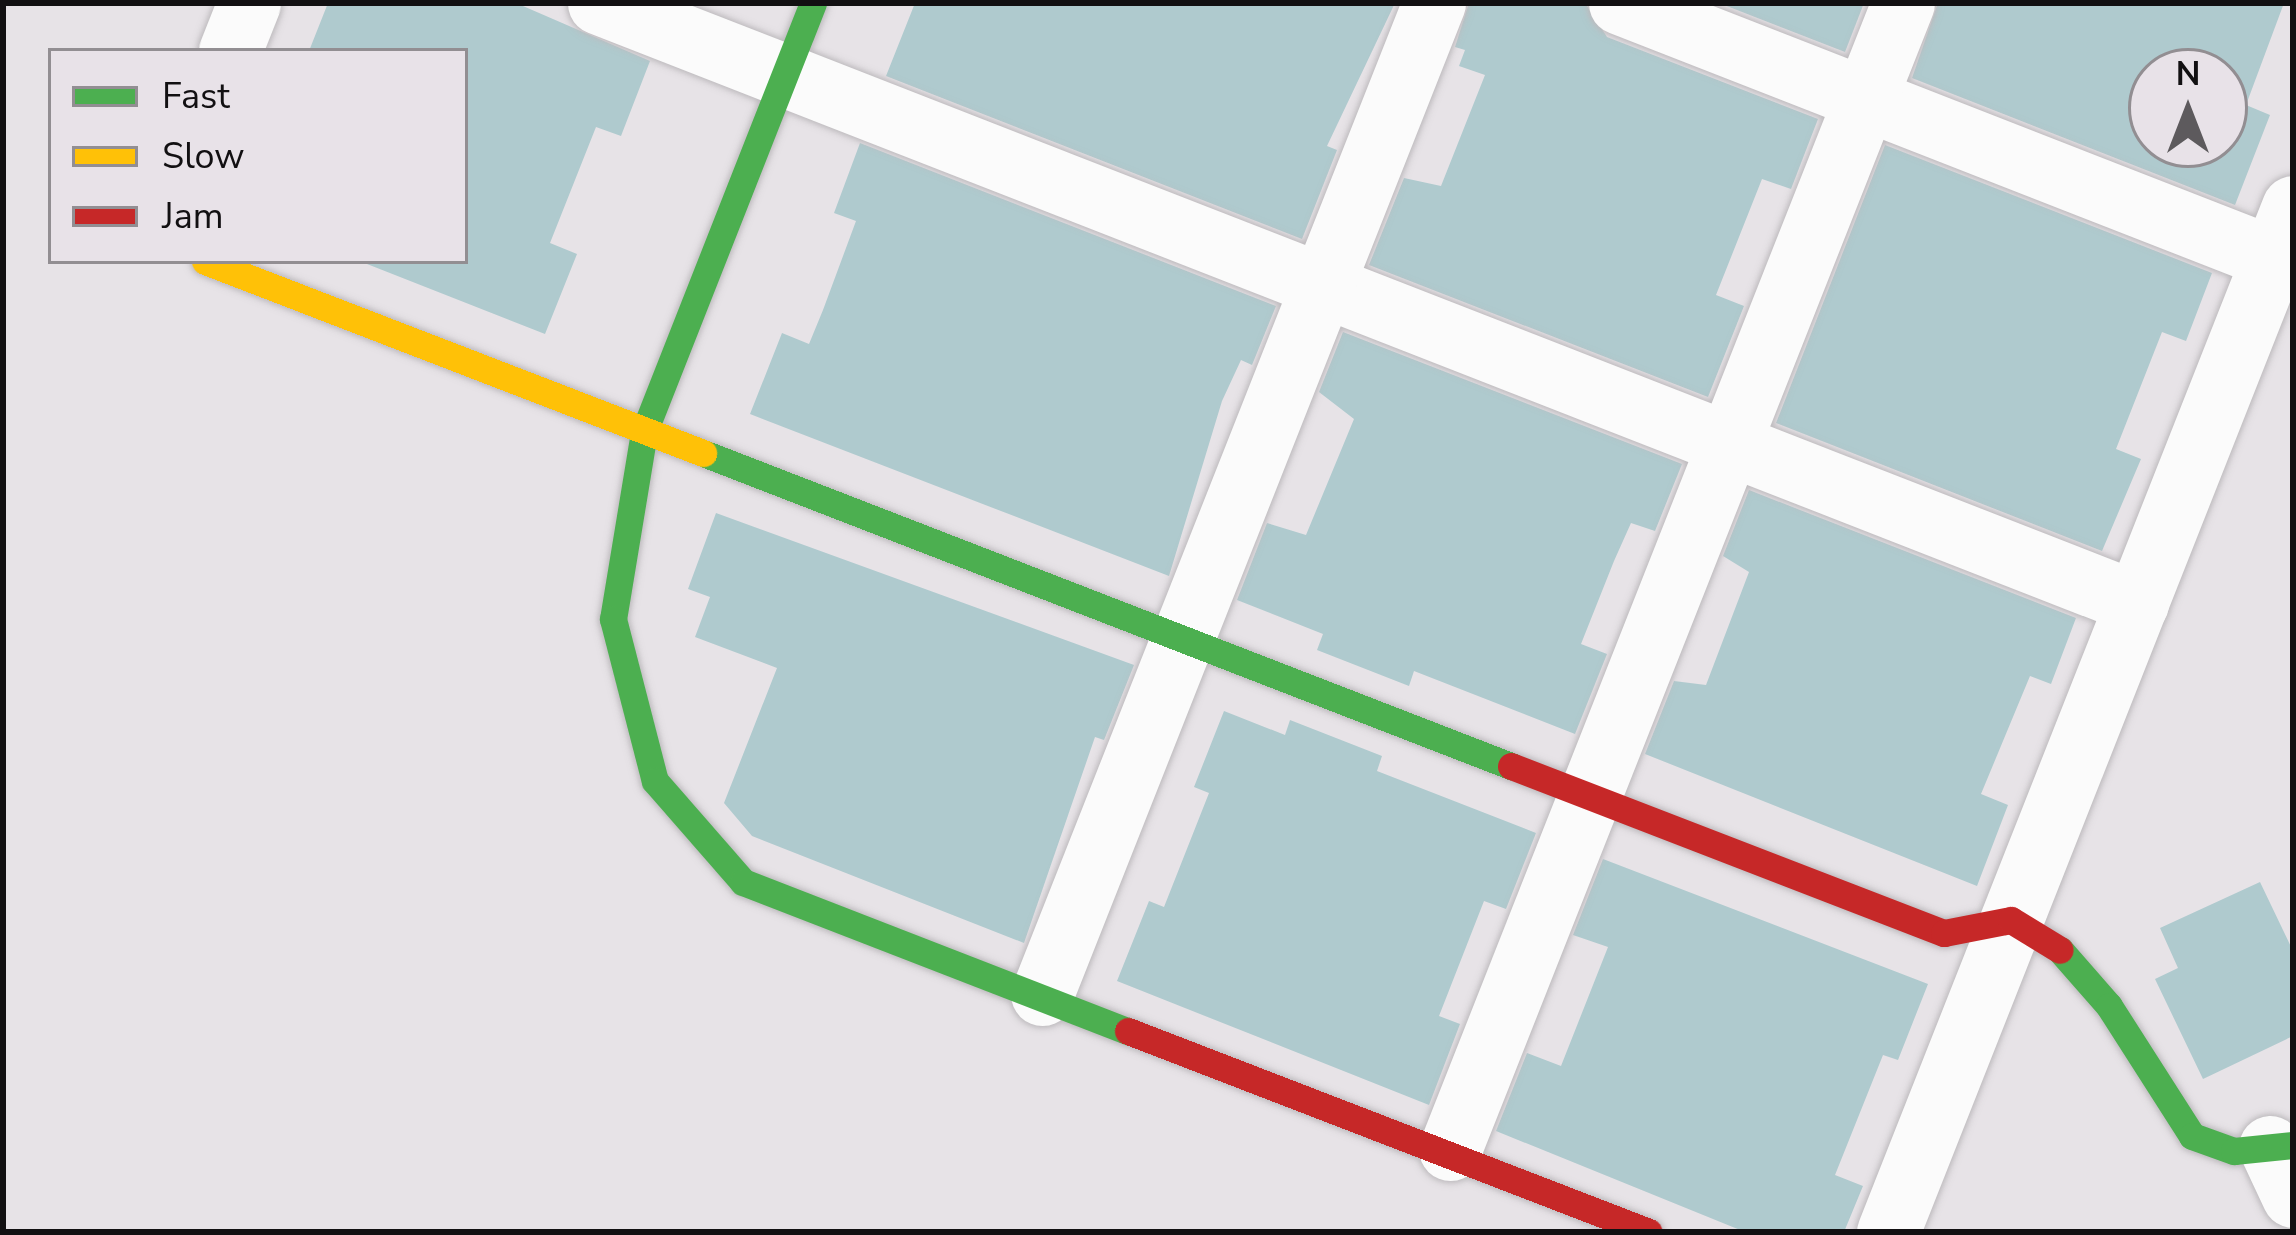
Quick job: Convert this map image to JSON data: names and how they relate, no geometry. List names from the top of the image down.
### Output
{
  "legend": ["Fast", "Slow", "Jam"],
  "north": "top"
}
